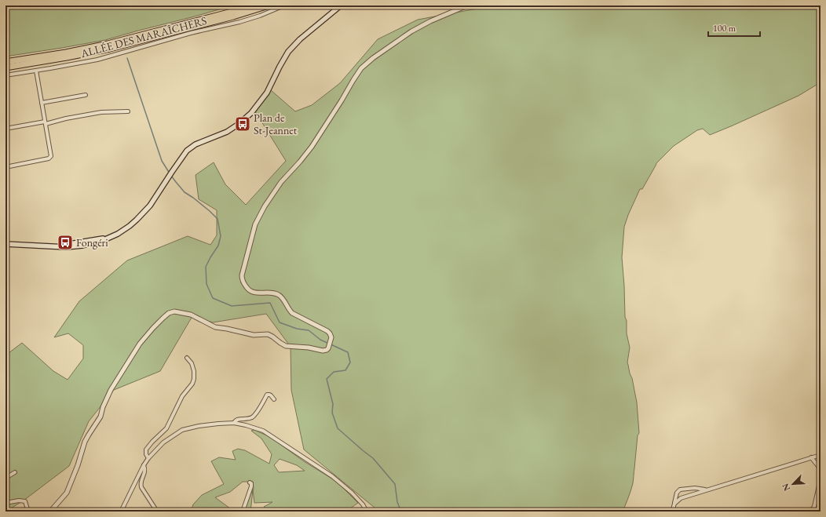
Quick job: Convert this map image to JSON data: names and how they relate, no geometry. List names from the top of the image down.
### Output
{
  "streets": {
    "street": ["ALLÉE DES MARAÎCHERS"]
  },
  "places": {
    "bus stop": ["Plan de St-Jeannet", "Fongéri"]
  },
  "scale_bar": "100 m",
  "north": "bottom left"
}
